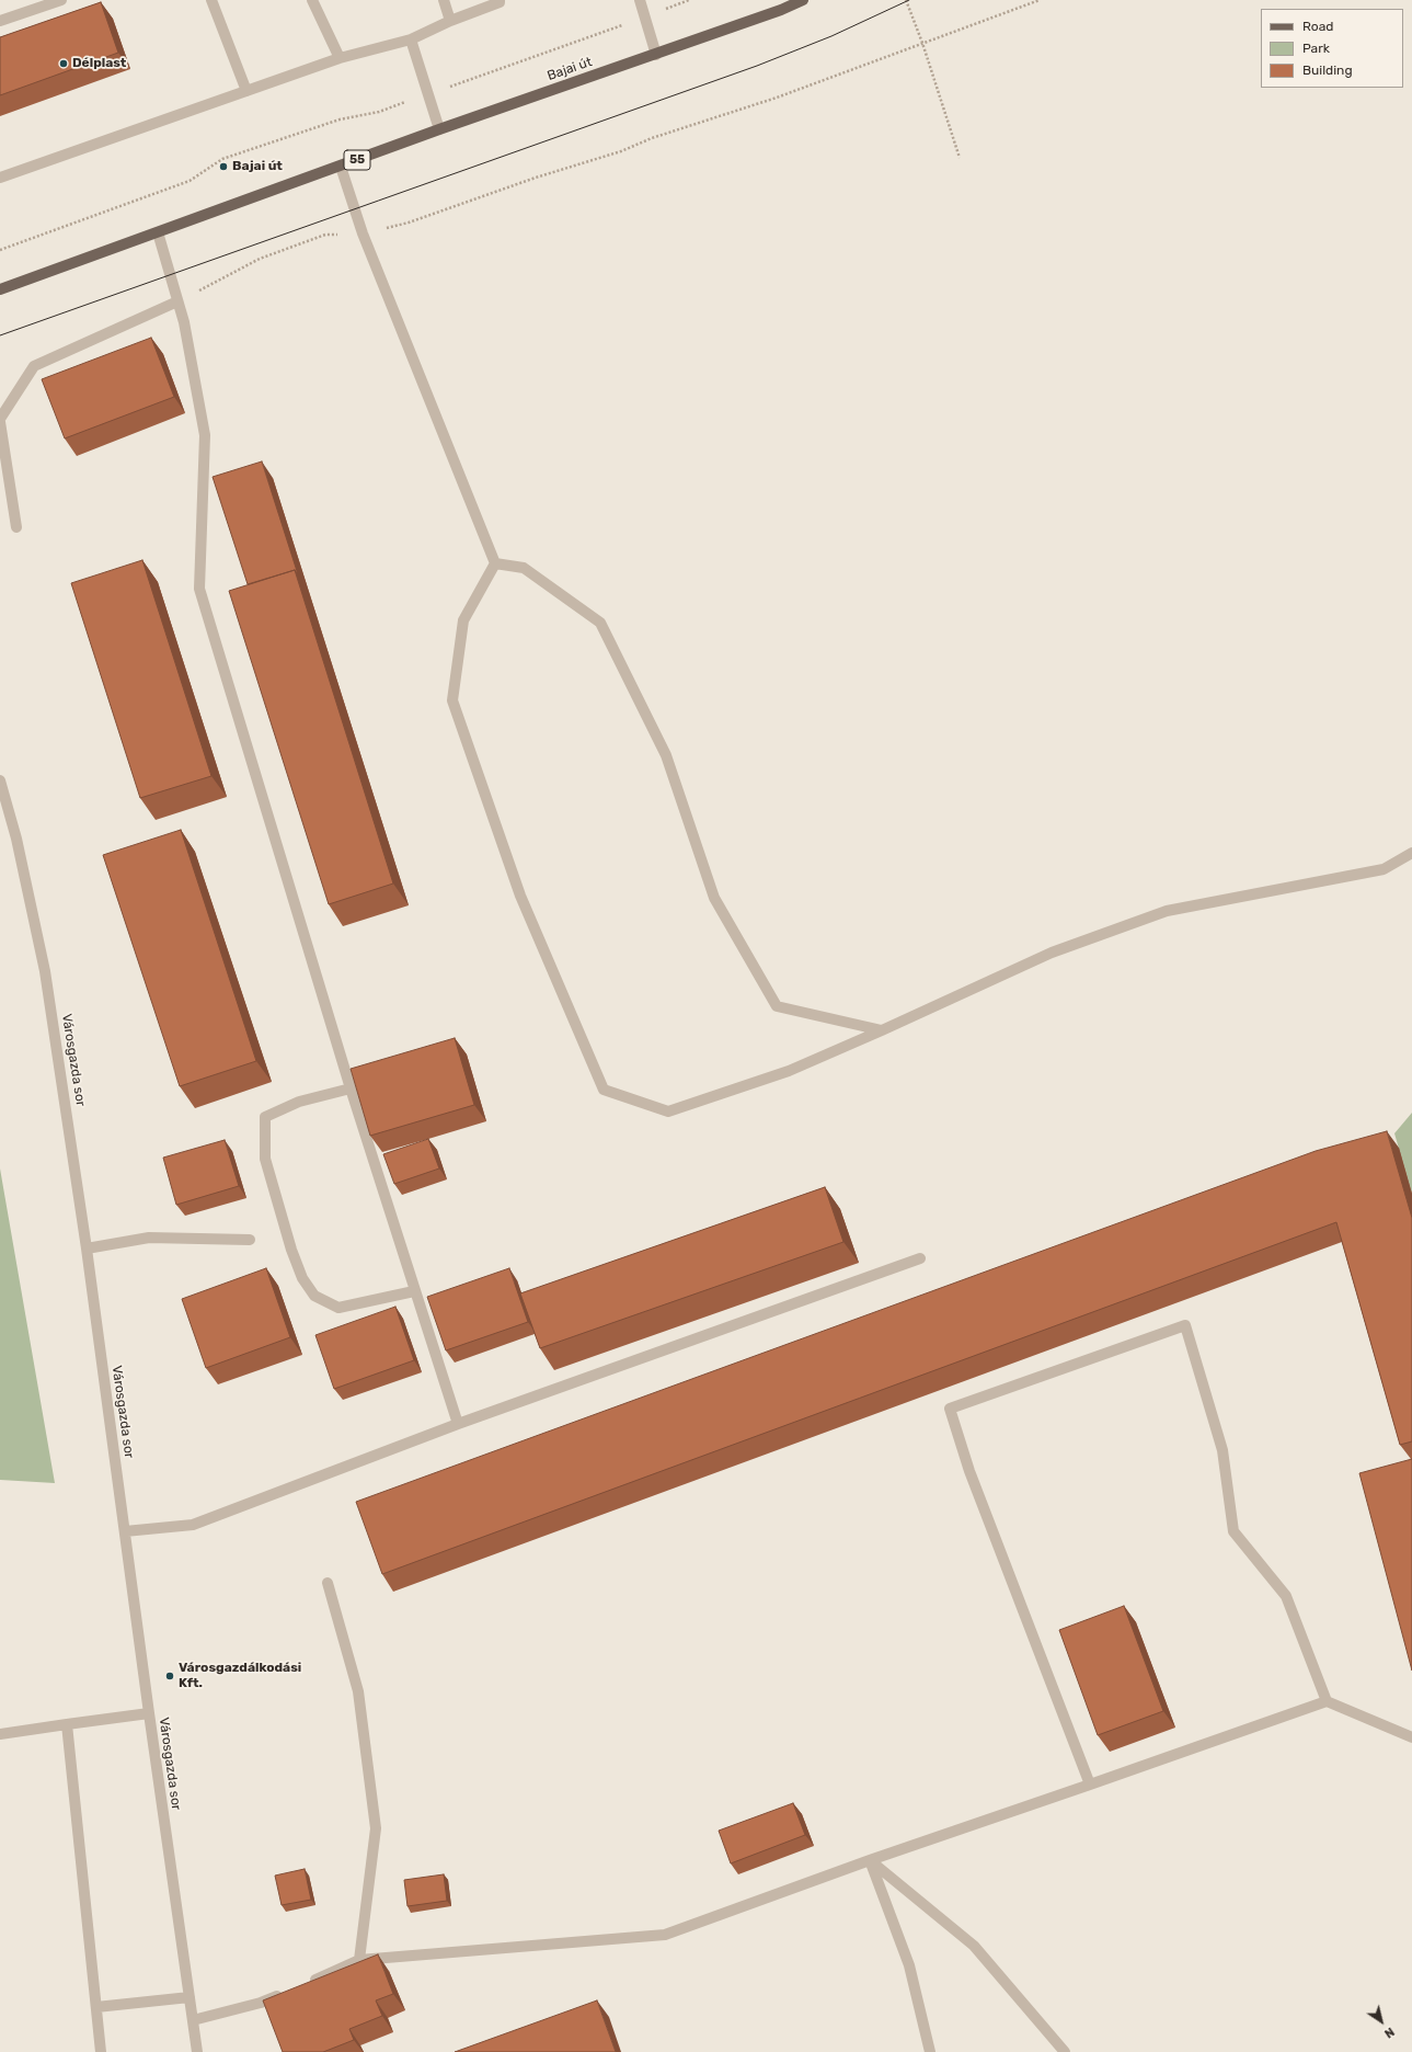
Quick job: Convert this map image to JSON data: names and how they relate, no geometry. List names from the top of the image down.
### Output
{
  "streets": {
    "main road": ["Bajai út", "55"],
    "street": ["Városgazda sor"]
  },
  "places": ["Délplast", "Bajai út", "Városgazdálkodási Kft."],
  "legend": ["Road", "Park", "Building"],
  "north": "bottom right"
}
